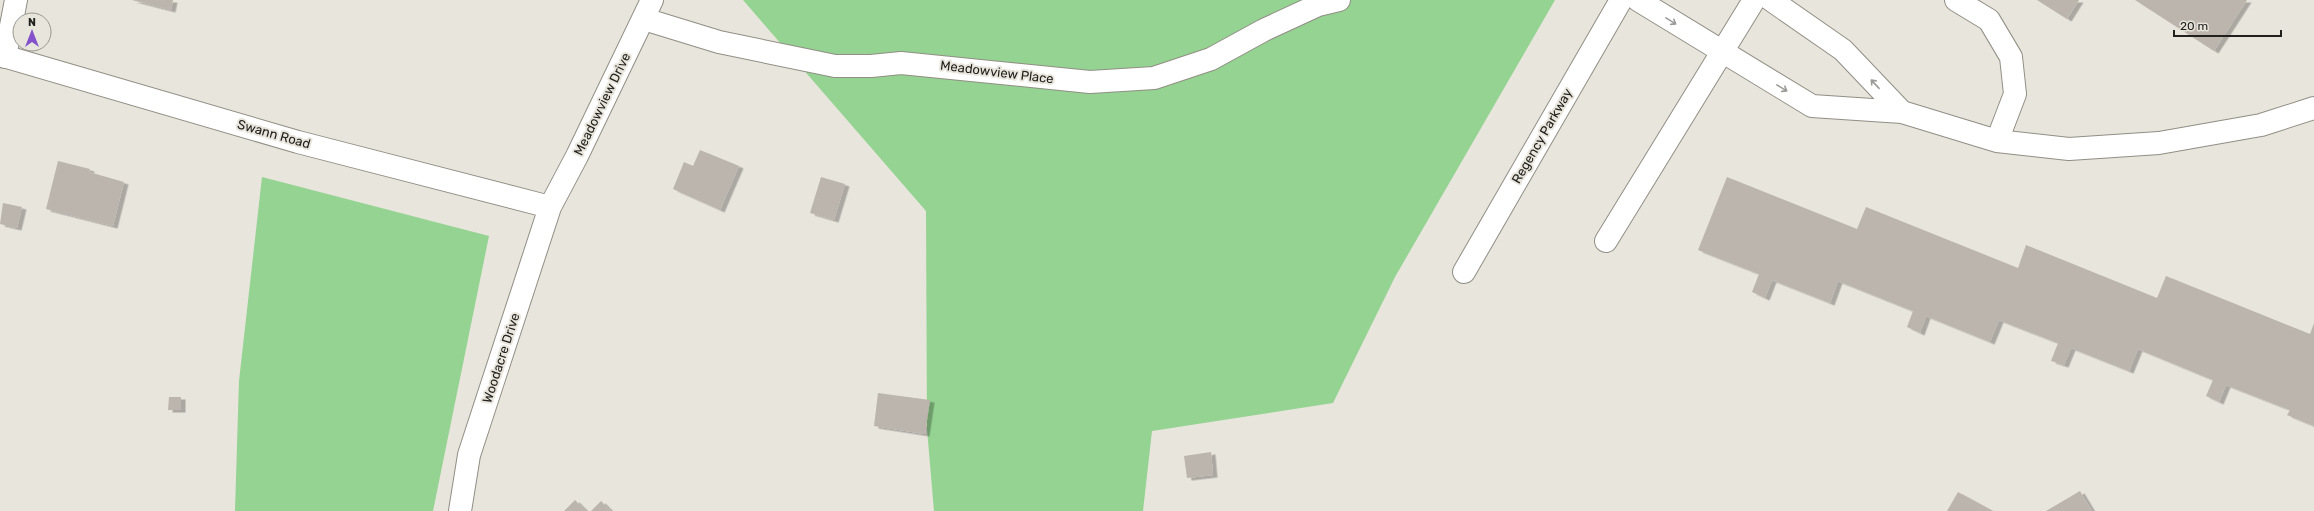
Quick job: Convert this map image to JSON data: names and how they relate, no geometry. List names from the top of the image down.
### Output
{
  "streets": {
    "street": [
      "Meadowview Place",
      "Meadowview Drive",
      "Swann Road",
      "Regency Parkway",
      "Woodacre Drive"
    ]
  },
  "crossings": [
    ["Meadowview Place", "Meadowview Drive"],
    ["Meadowview Drive", "Swann Road"],
    ["Meadowview Drive", "Woodacre Drive"],
    ["Swann Road", "Woodacre Drive"]
  ],
  "scale_bar": "20 m",
  "north": "top"
}
